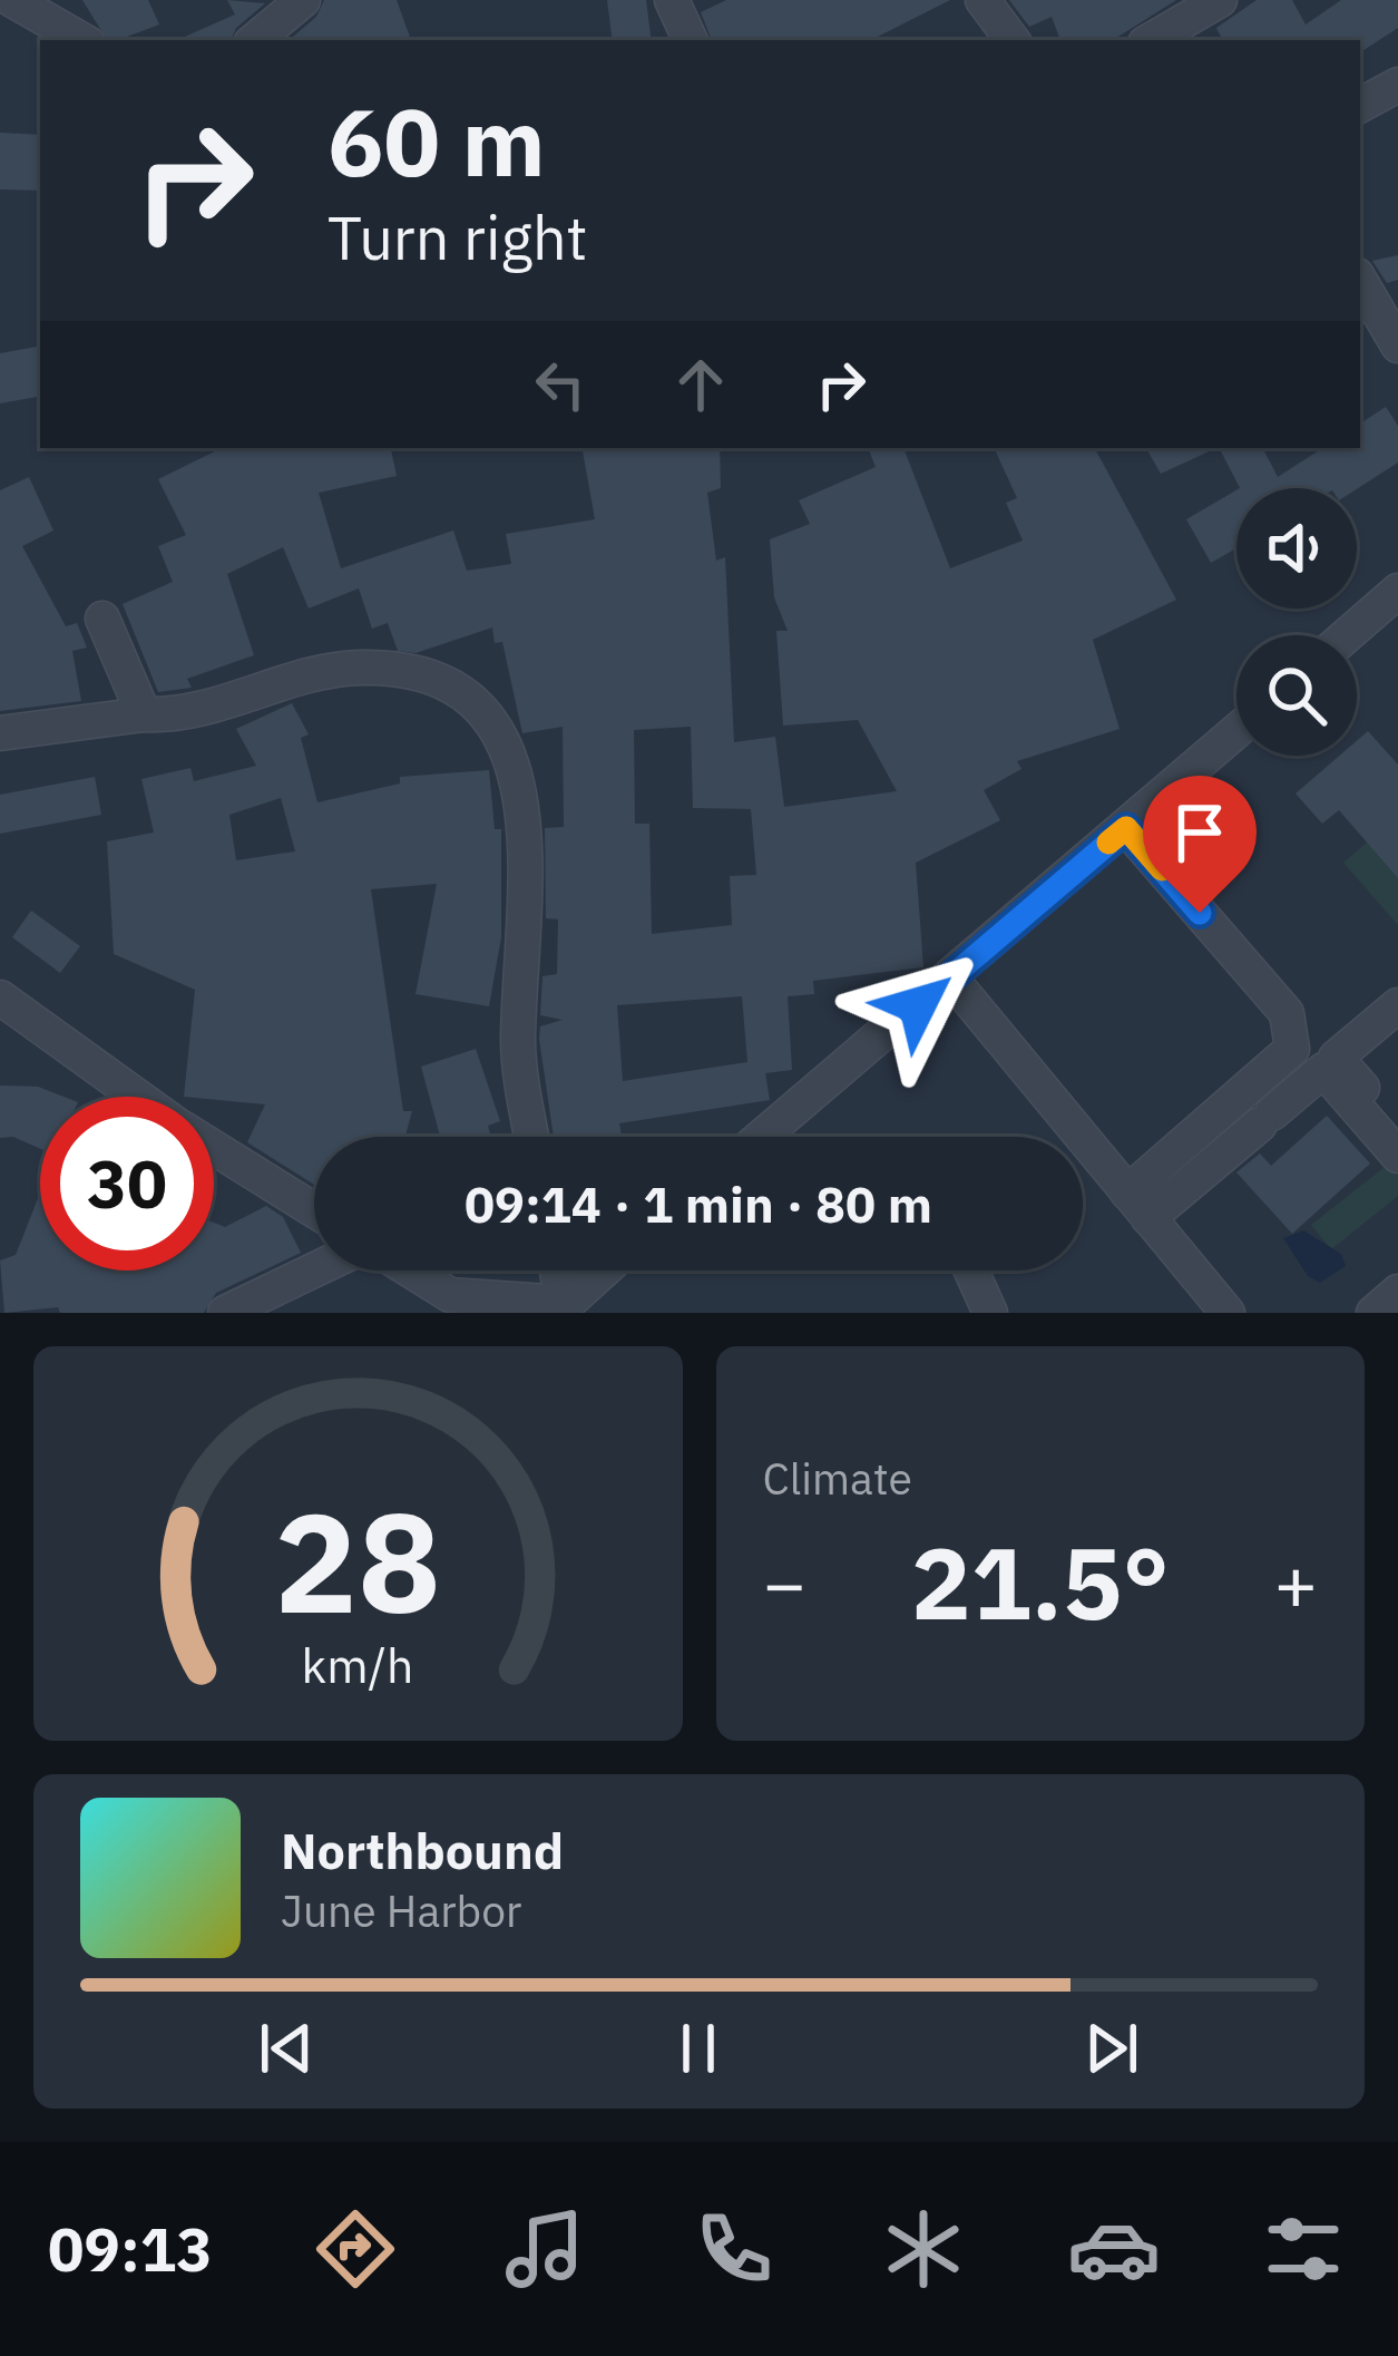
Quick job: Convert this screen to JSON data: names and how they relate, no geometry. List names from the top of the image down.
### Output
{
  "page": {
    "turn": ["60 m", "Turn right"],
    "limit": "30",
    "trip": "09:14 · 1 min · 80 m",
    "tile": "Climate",
    "heat": ["−", "21.5°", "+"],
    "song": ["Northbound", "June Harbor"],
    "tabs": "09:13",
    "gauge": ["28", "km/h"]
  }
}
